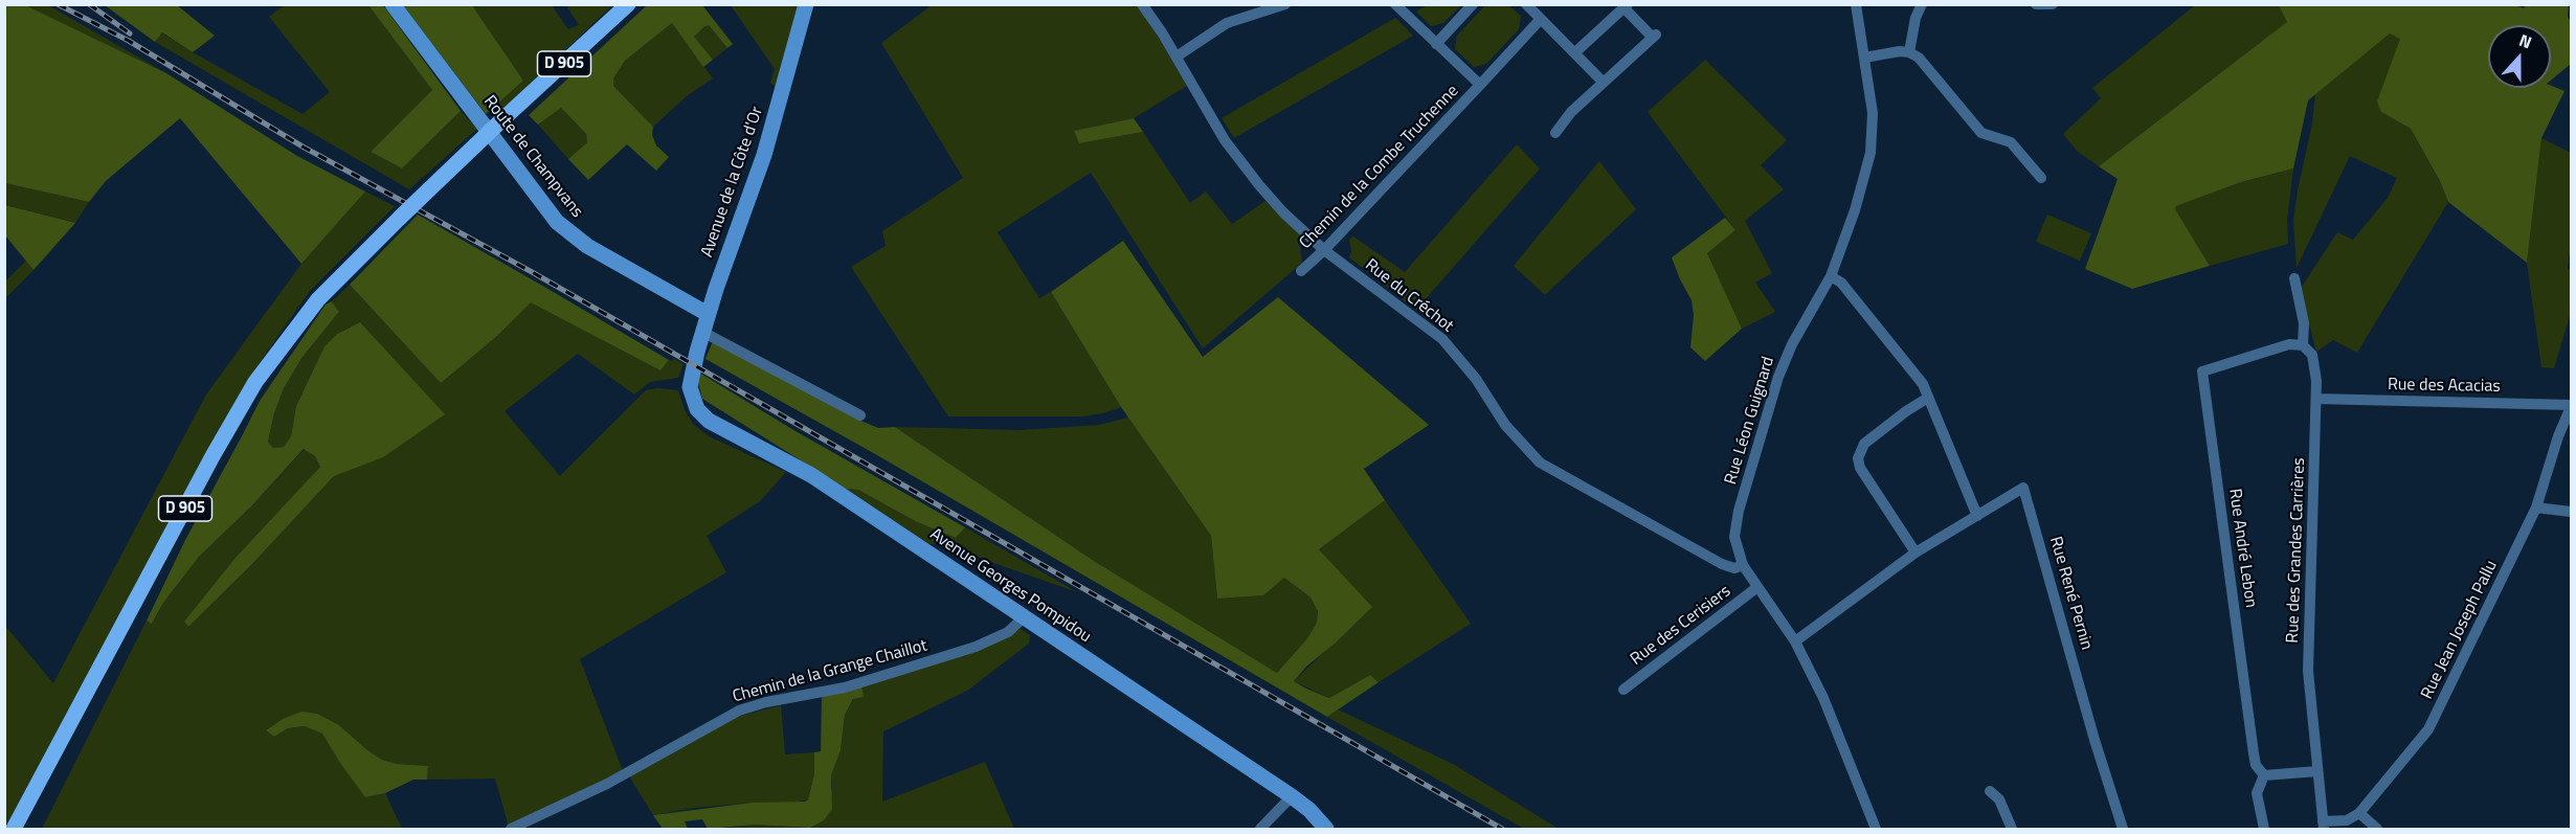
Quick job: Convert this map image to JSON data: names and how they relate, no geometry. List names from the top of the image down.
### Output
{
  "streets": {
    "main road": [
      "D 905",
      "Route de Champvans",
      "Avenue de la Côte d'Or",
      "Avenue Georges Pompidou"
    ],
    "street": [
      "Chemin de la Combe Truchenne",
      "Rue du Créchot",
      "Rue des Acacias",
      "Rue Léon Guignard",
      "Rue André Lebon",
      "Rue des Grandes Carrières",
      "Rue René Pernin",
      "Rue des Cerisiers",
      "Rue Jean Joseph Pallu",
      "Chemin de la Grange Chaillot"
    ]
  },
  "crossings": [
    ["Route de Champvans", "Avenue de la Côte d'Or"],
    ["Chemin de la Combe Truchenne", "Rue du Créchot"],
    ["Avenue de la Côte d'Or", "Avenue Georges Pompidou"],
    ["Rue du Créchot", "Rue Léon Guignard"],
    ["Rue des Acacias", "Rue des Grandes Carrières"],
    ["Rue des Acacias", "Rue Jean Joseph Pallu"],
    ["Rue Léon Guignard", "Rue René Pernin"],
    ["Rue Léon Guignard", "Rue des Cerisiers"],
    ["Rue André Lebon", "Rue des Grandes Carrières"],
    ["Avenue Georges Pompidou", "Chemin de la Grange Chaillot"]
  ],
  "north": "top"
}
